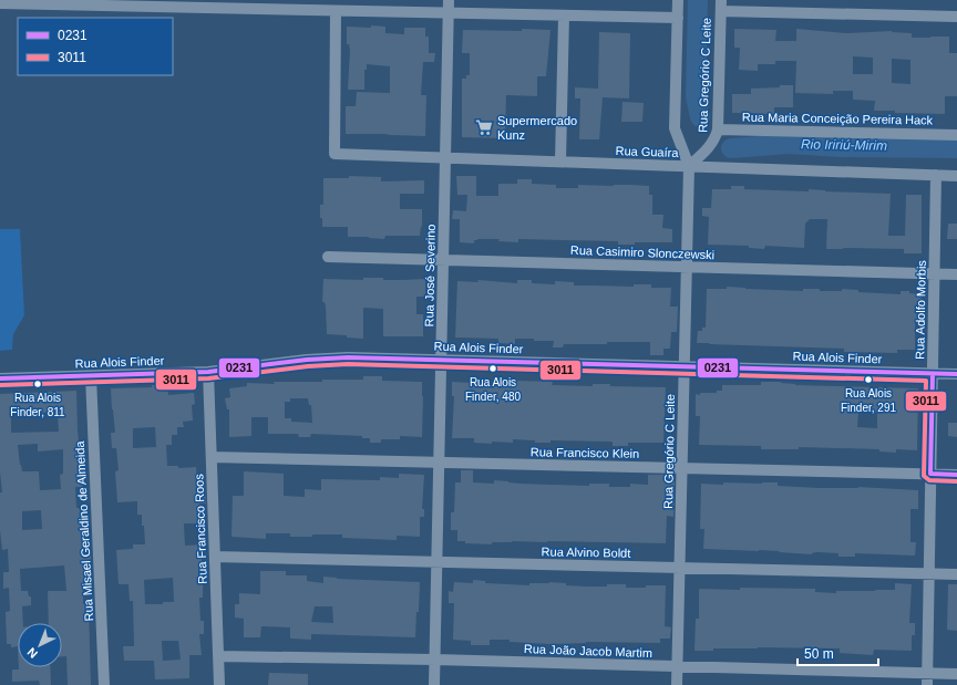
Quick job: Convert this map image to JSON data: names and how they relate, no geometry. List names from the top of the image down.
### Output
{
  "streets": {
    "street": [
      "Rua Gregório C Leite",
      "Rua Maria Conceição Pereira Hack",
      "Rua Guaíra",
      "Rua Casimiro Slonczewski",
      "Rua José Severino",
      "Rua Adolfo Morbis",
      "Rua Alois Finder",
      "Rua Francisco Klein",
      "Rua Francisco Roos",
      "Rua Misael Geraldino de Almeida",
      "Rua Alvino Boldt",
      "Rua João Jacob Martim"
    ]
  },
  "crossings": [
    ["Rua Gregório C Leite", "Rua Maria Conceição Pereira Hack"],
    ["Rua Gregório C Leite", "Rua Guaíra"],
    ["Rua Gregório C Leite", "Rua Casimiro Slonczewski"],
    ["Rua Gregório C Leite", "Rua Alois Finder"],
    ["Rua Gregório C Leite", "Rua Francisco Klein"],
    ["Rua Gregório C Leite", "Rua Alvino Boldt"],
    ["Rua Gregório C Leite", "Rua João Jacob Martim"],
    ["Rua Guaíra", "Rua José Severino"],
    ["Rua Guaíra", "Rua Adolfo Morbis"],
    ["Rua Casimiro Slonczewski", "Rua José Severino"],
    ["Rua Casimiro Slonczewski", "Rua Adolfo Morbis"],
    ["Rua José Severino", "Rua Alois Finder"],
    ["Rua José Severino", "Rua Francisco Klein"],
    ["Rua José Severino", "Rua Alvino Boldt"],
    ["Rua José Severino", "Rua João Jacob Martim"],
    ["Rua Adolfo Morbis", "Rua Alois Finder"],
    ["Rua Adolfo Morbis", "Rua Francisco Klein"],
    ["Rua Adolfo Morbis", "Rua Alvino Boldt"],
    ["Rua Adolfo Morbis", "Rua João Jacob Martim"],
    ["Rua Alois Finder", "Rua Francisco Roos"],
    ["Rua Alois Finder", "Rua Misael Geraldino de Almeida"],
    ["Rua Francisco Klein", "Rua Francisco Roos"],
    ["Rua Francisco Roos", "Rua Alvino Boldt"],
    ["Rua Francisco Roos", "Rua João Jacob Martim"]
  ],
  "water": ["Rio Iririú-Mirim"],
  "places": {
    "supermarket": ["Supermercado Kunz"],
    "other": ["Rua Alois Finder, 480", "Rua Alois Finder, 291", "Rua Alois Finder, 811"]
  },
  "lines": ["transit line 0231", "transit line 3011"],
  "legend": ["0231", "3011"],
  "scale_bar": "50 m",
  "north": "bottom left"
}
